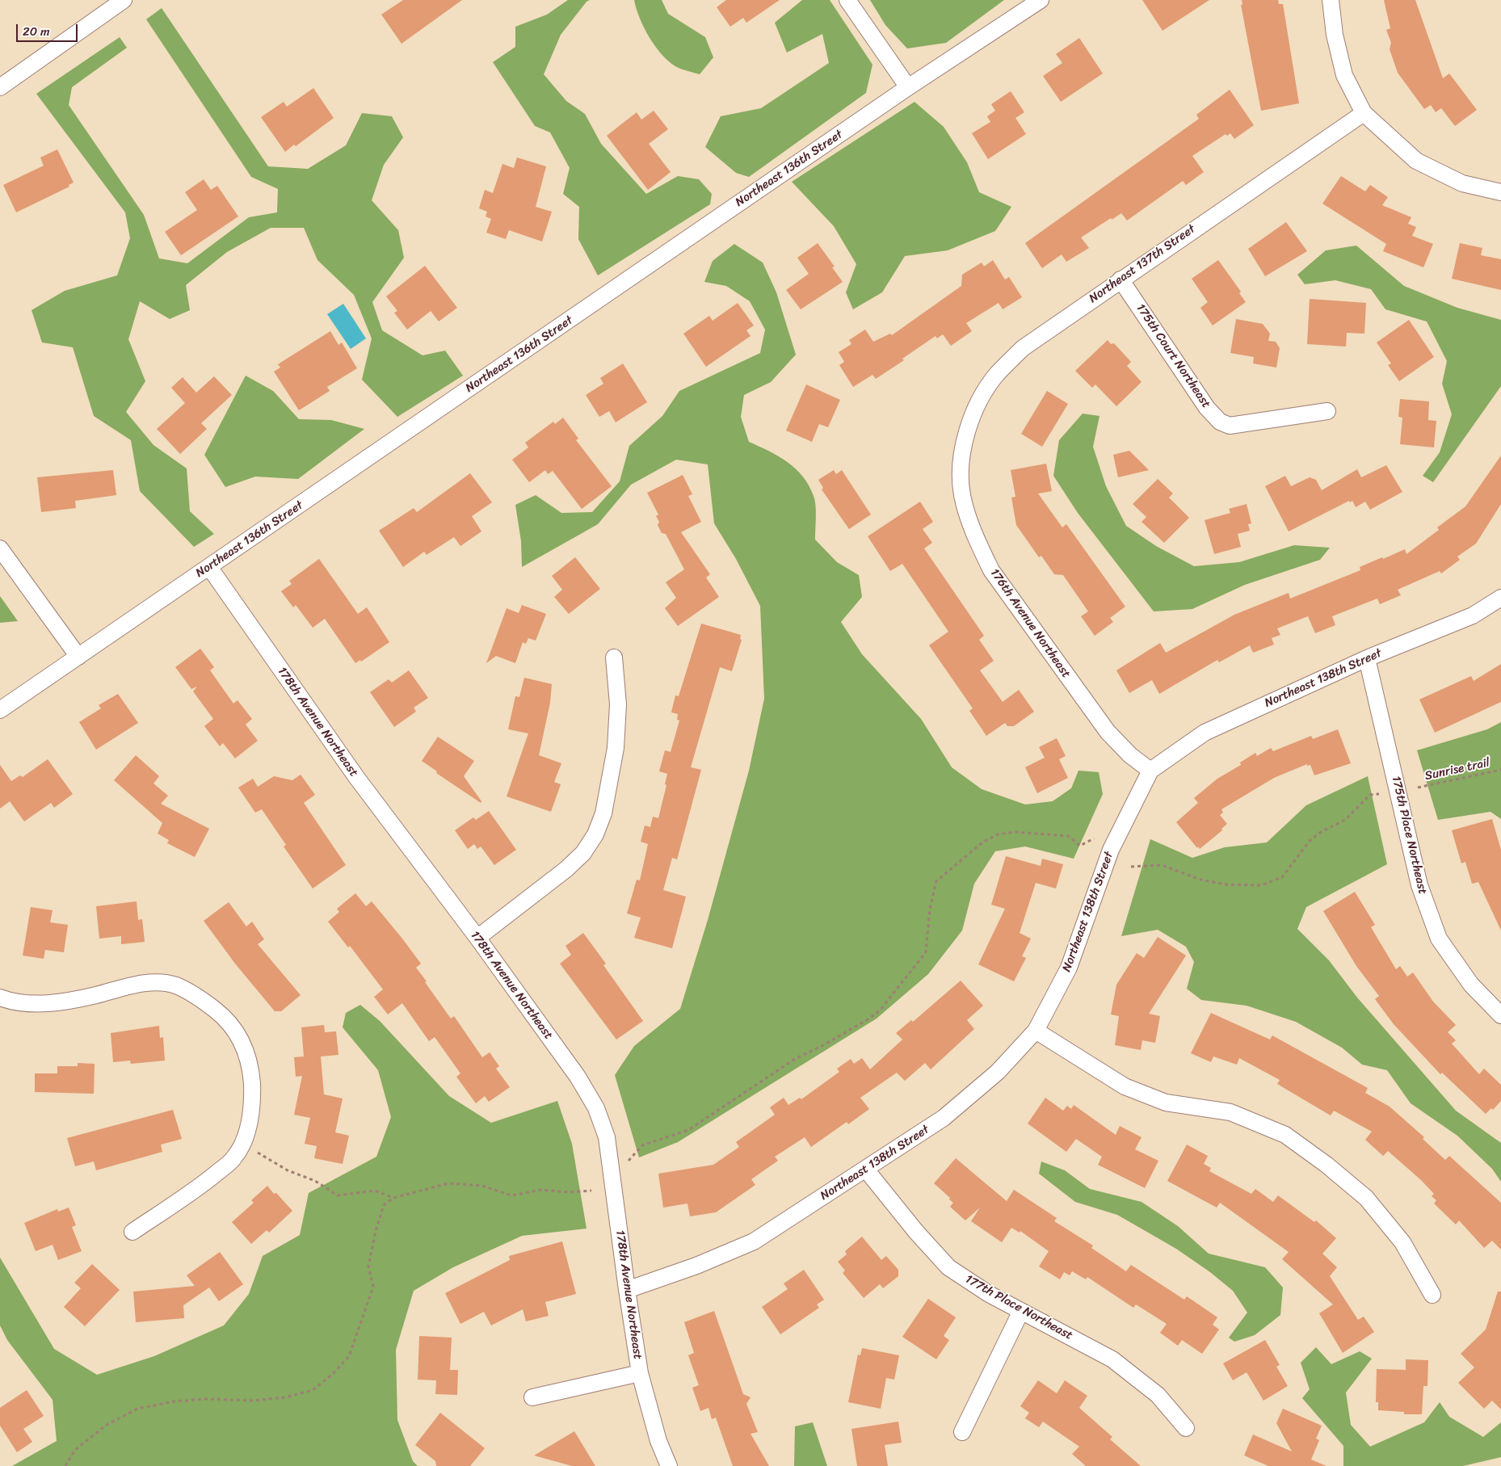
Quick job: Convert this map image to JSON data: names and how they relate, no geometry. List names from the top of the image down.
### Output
{
  "streets": {
    "street": [
      "Northeast 136th Street",
      "Northeast 137th Street",
      "175th Court Northeast",
      "176th Avenue Northeast",
      "Northeast 138th Street",
      "178th Avenue Northeast",
      "175th Place Northeast",
      "177th Place Northeast"
    ],
    "path": ["Sunrise trail"]
  },
  "crossings": [
    ["Northeast 136th Street", "178th Avenue Northeast"],
    ["Northeast 137th Street", "175th Court Northeast"],
    ["Northeast 137th Street", "176th Avenue Northeast"],
    ["176th Avenue Northeast", "Northeast 138th Street"],
    ["Northeast 138th Street", "178th Avenue Northeast"],
    ["Northeast 138th Street", "175th Place Northeast"],
    ["Northeast 138th Street", "177th Place Northeast"]
  ],
  "scale_bar": "20 m"
}
